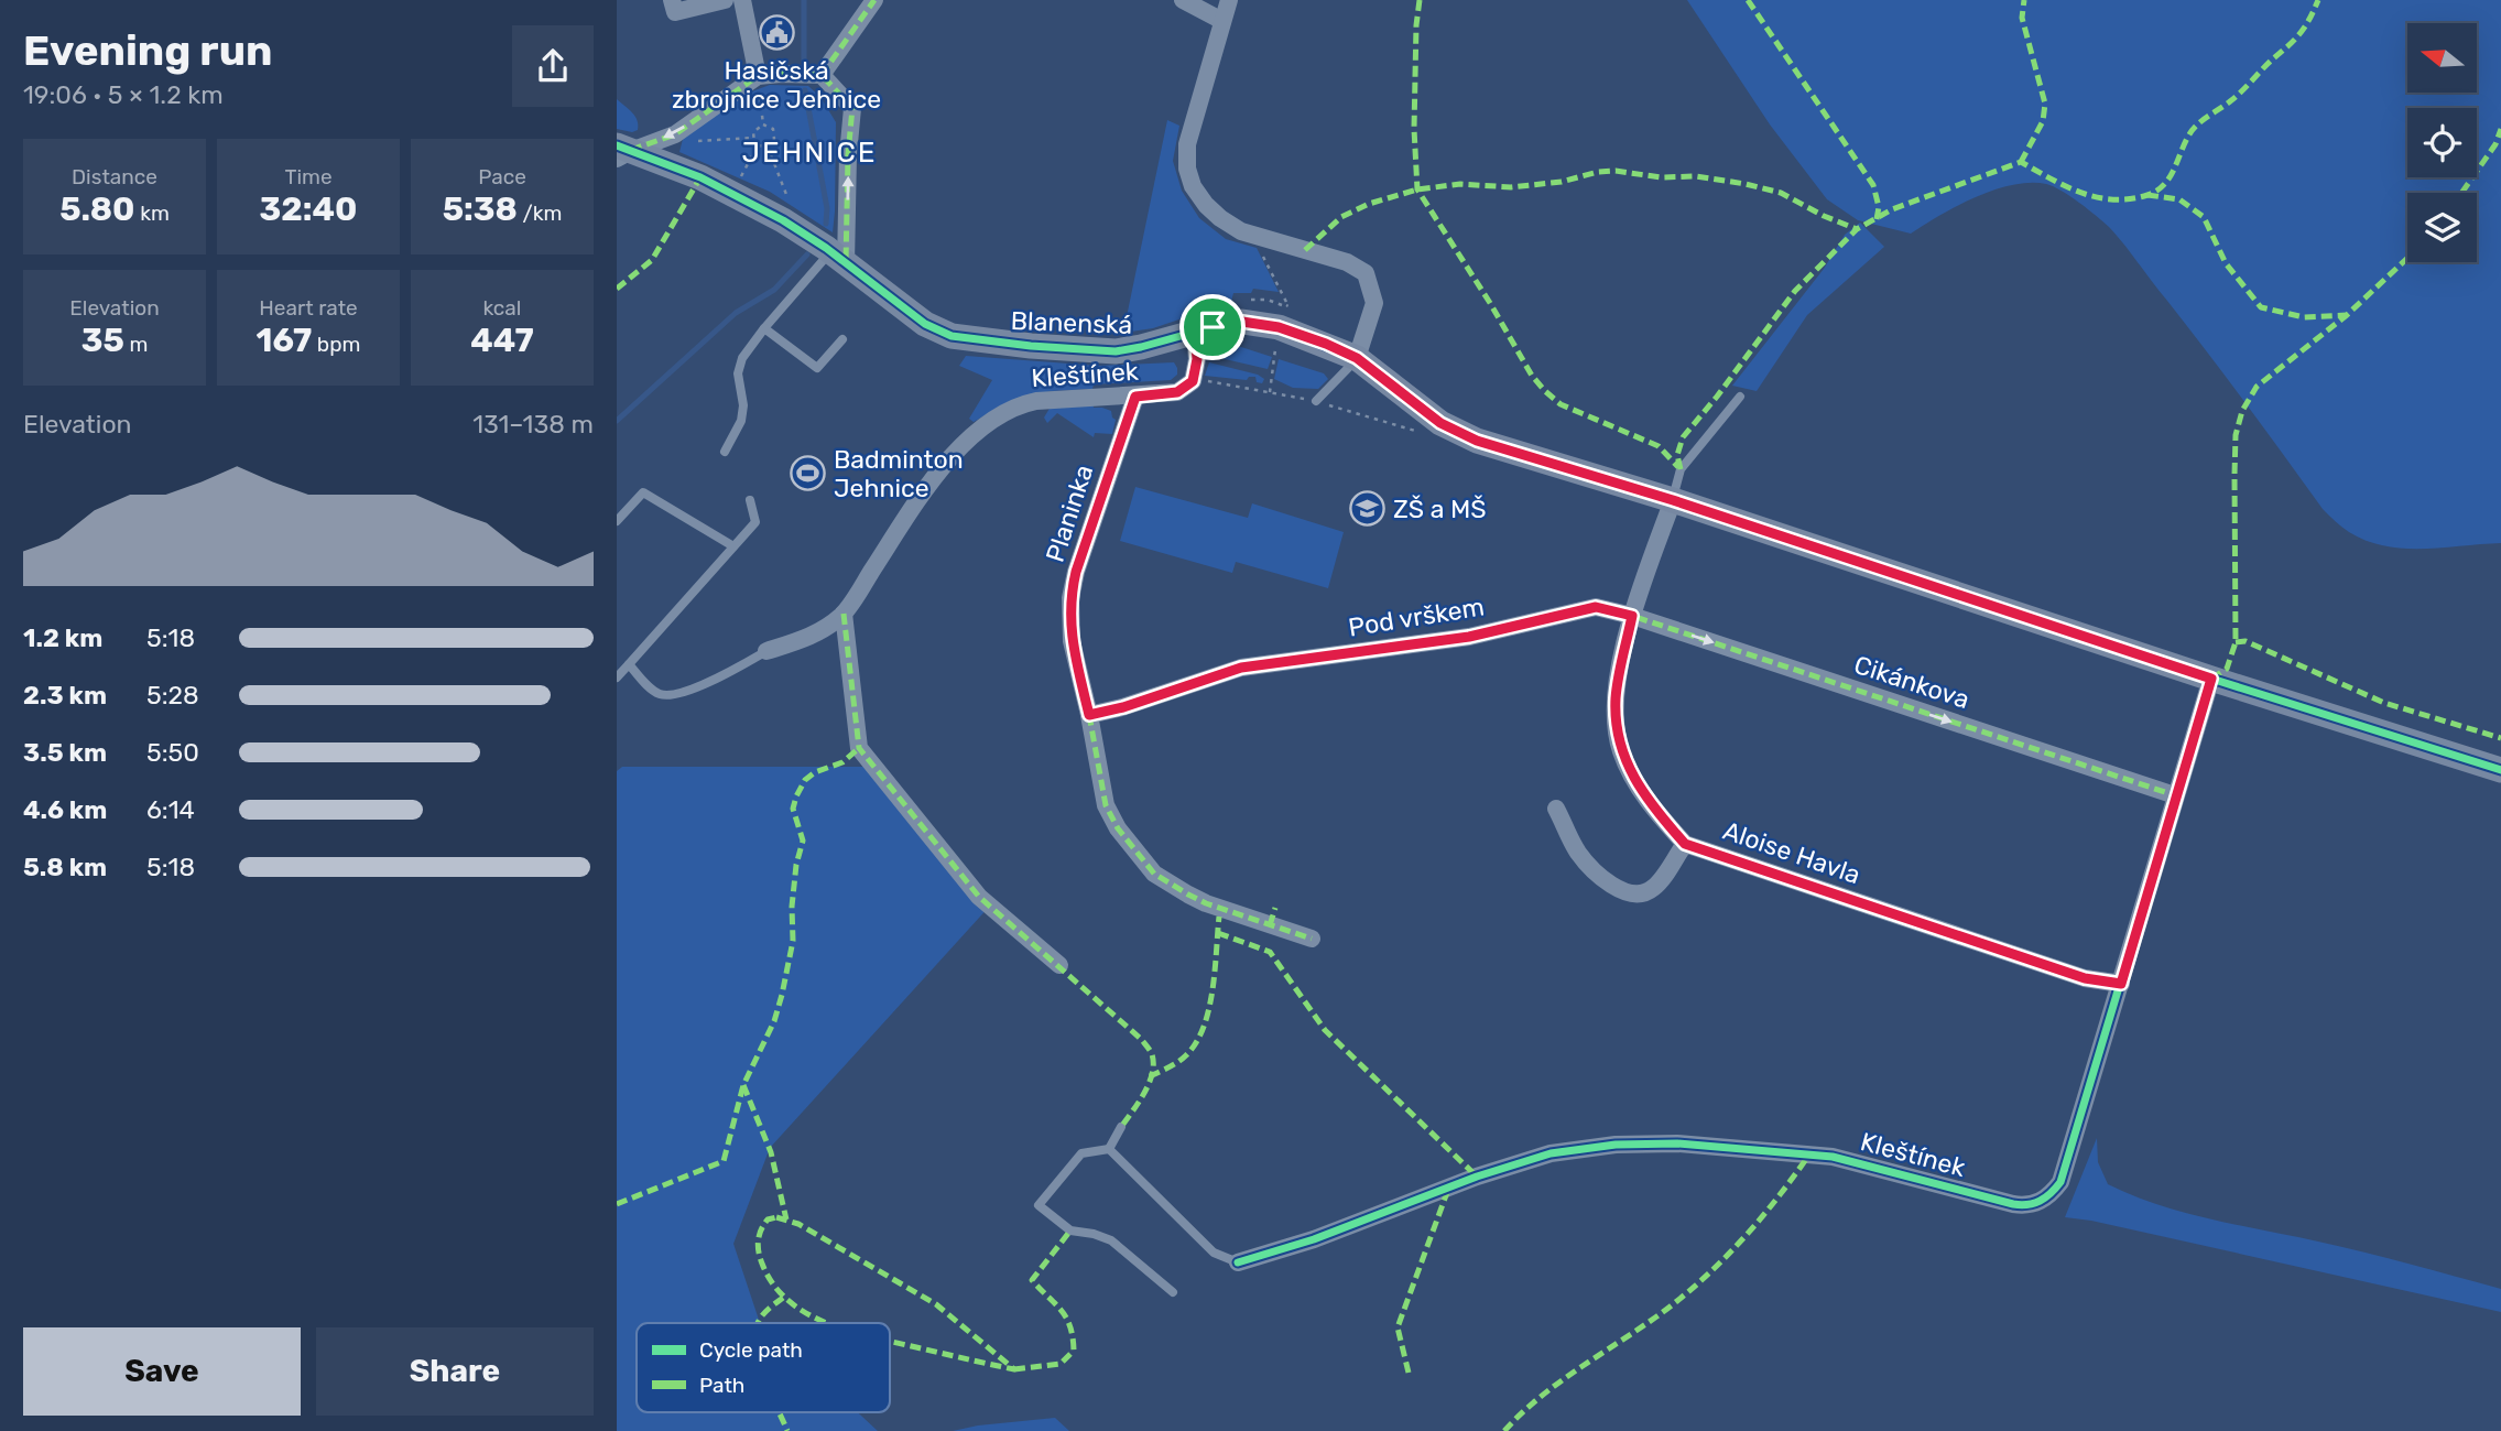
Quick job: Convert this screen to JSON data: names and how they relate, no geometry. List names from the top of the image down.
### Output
{
  "streets": {
    "street": [
      "Blanenská",
      "Kleštínek",
      "Planinka",
      "Pod vrškem",
      "Cikánkova",
      "Aloise Havla"
    ]
  },
  "crossings": [
    ["Blanenská", "Kleštínek"],
    ["Kleštínek", "Planinka"],
    ["Kleštínek", "Cikánkova"],
    ["Kleštínek", "Aloise Havla"],
    ["Planinka", "Pod vrškem"],
    ["Pod vrškem", "Cikánkova"],
    ["Pod vrškem", "Aloise Havla"],
    ["Cikánkova", "Aloise Havla"]
  ],
  "one_way": ["Cikánkova"],
  "districts": ["JEHNICE"],
  "places": {
    "public building": ["Hasičská zbrojnice Jehnice"],
    "sports": ["Badminton Jehnice"],
    "school or university": ["ZŠ a MŠ"]
  },
  "legend": ["Cycle path", "Path"],
  "north": "left",
  "page": {
    "heading": ["Evening run", "19:06 · 5 × 1.2 km"],
    "stats": [
      ["Distance", "5.80 km"],
      ["Time", "32:40"],
      ["Pace", "5:38 /km"],
      ["Elevation", "35 m"],
      ["Heart rate", "167 bpm"],
      ["kcal", "447"]
    ],
    "chart": ["Elevation", "131–138 m"],
    "list": [
      {
        "name": "1.2 km",
        "note": "5:18"
      },
      {
        "name": "2.3 km",
        "note": "5:28"
      },
      {
        "name": "3.5 km",
        "note": "5:50"
      },
      {
        "name": "4.6 km",
        "note": "6:14"
      },
      {
        "name": "5.8 km",
        "note": "5:18"
      }
    ],
    "buttons": ["Save", "Share"]
  }
}
